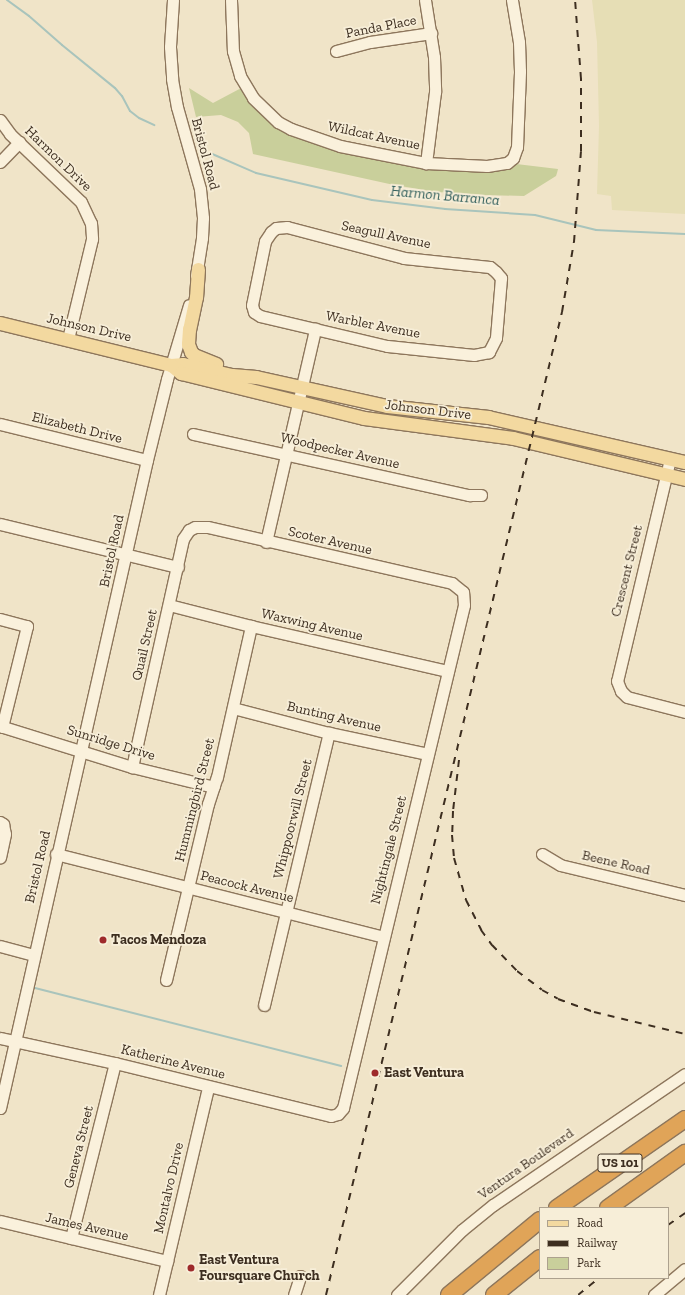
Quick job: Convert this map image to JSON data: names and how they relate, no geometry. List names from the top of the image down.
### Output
{
  "streets": {
    "highway": ["US 101"],
    "main road": ["Johnson Drive"],
    "street": [
      "Panda Place",
      "Wildcat Avenue",
      "Bristol Road",
      "Harmon Drive",
      "Seagull Avenue",
      "Warbler Avenue",
      "Elizabeth Drive",
      "Woodpecker Avenue",
      "Scoter Avenue",
      "Crescent Street",
      "Waxwing Avenue",
      "Quail Street",
      "Bunting Avenue",
      "Sunridge Drive",
      "Hummingbird Street",
      "Whippoorwill Street",
      "Nightingale Street",
      "Beene Road",
      "Peacock Avenue",
      "Katherine Avenue",
      "Geneva Street",
      "Ventura Boulevard",
      "Montalvo Drive",
      "James Avenue"
    ]
  },
  "crossings": [
    ["Bristol Road", "Johnson Drive"],
    ["Bristol Road", "Elizabeth Drive"],
    ["Bristol Road", "Sunridge Drive"],
    ["Bristol Road", "Peacock Avenue"],
    ["Bristol Road", "Katherine Avenue"],
    ["Harmon Drive", "Johnson Drive"],
    ["Seagull Avenue", "Warbler Avenue"],
    ["Johnson Drive", "Crescent Street"],
    ["Scoter Avenue", "Quail Street"],
    ["Scoter Avenue", "Nightingale Street"],
    ["Waxwing Avenue", "Quail Street"],
    ["Waxwing Avenue", "Hummingbird Street"],
    ["Waxwing Avenue", "Nightingale Street"],
    ["Quail Street", "Sunridge Drive"],
    ["Bunting Avenue", "Hummingbird Street"],
    ["Bunting Avenue", "Whippoorwill Street"],
    ["Bunting Avenue", "Nightingale Street"],
    ["Sunridge Drive", "Hummingbird Street"],
    ["Hummingbird Street", "Peacock Avenue"],
    ["Whippoorwill Street", "Peacock Avenue"],
    ["Nightingale Street", "Peacock Avenue"],
    ["Nightingale Street", "Katherine Avenue"],
    ["Katherine Avenue", "Geneva Street"],
    ["Katherine Avenue", "Montalvo Drive"],
    ["Geneva Street", "James Avenue"],
    ["Montalvo Drive", "James Avenue"]
  ],
  "water": ["Harmon Barranca"],
  "places": ["Tacos Mendoza", "East Ventura", "East Ventura Foursquare Church"],
  "legend": ["Road", "Railway", "Park"]
}
